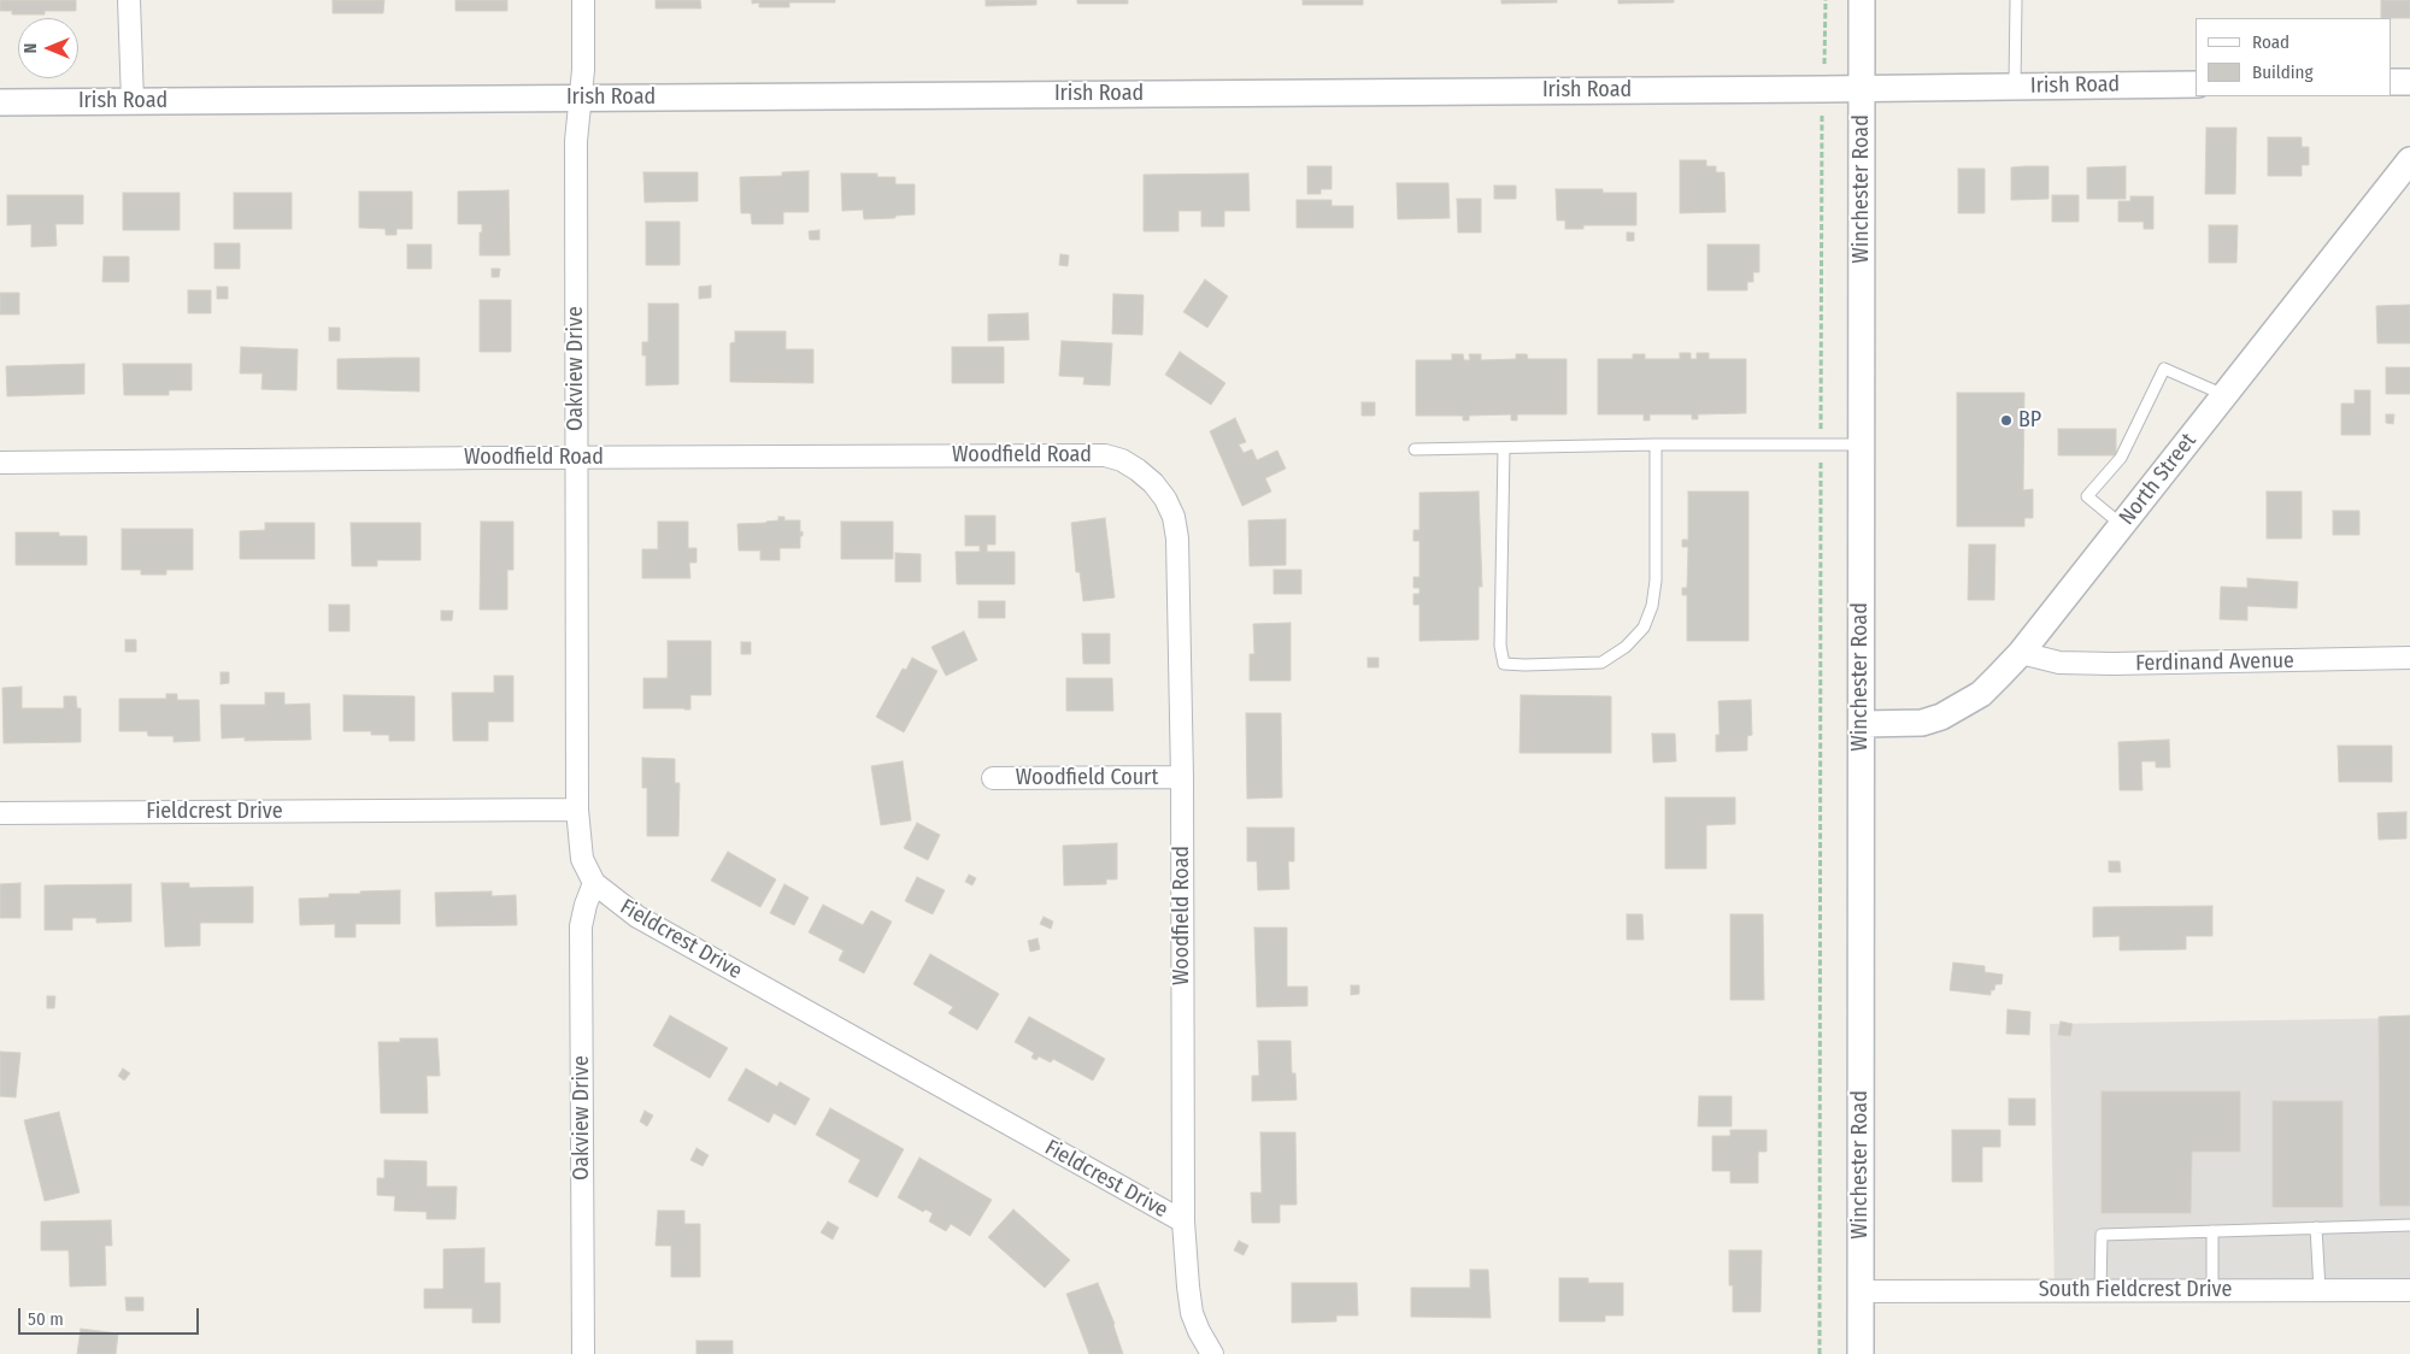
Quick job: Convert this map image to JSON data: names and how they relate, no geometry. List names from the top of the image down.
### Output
{
  "streets": {
    "street": [
      "Irish Road",
      "Winchester Road",
      "Oakview Drive",
      "Woodfield Road",
      "North Street",
      "Ferdinand Avenue",
      "Woodfield Court",
      "Fieldcrest Drive",
      "South Fieldcrest Drive"
    ]
  },
  "crossings": [
    ["Irish Road", "Winchester Road"],
    ["Irish Road", "Oakview Drive"],
    ["Winchester Road", "North Street"],
    ["Winchester Road", "South Fieldcrest Drive"],
    ["Oakview Drive", "Woodfield Road"],
    ["Oakview Drive", "Fieldcrest Drive"],
    ["Woodfield Road", "Woodfield Court"],
    ["Woodfield Road", "Fieldcrest Drive"],
    ["North Street", "Ferdinand Avenue"]
  ],
  "places": ["BP"],
  "legend": ["Road", "Building"],
  "scale_bar": "50 m",
  "north": "left"
}
